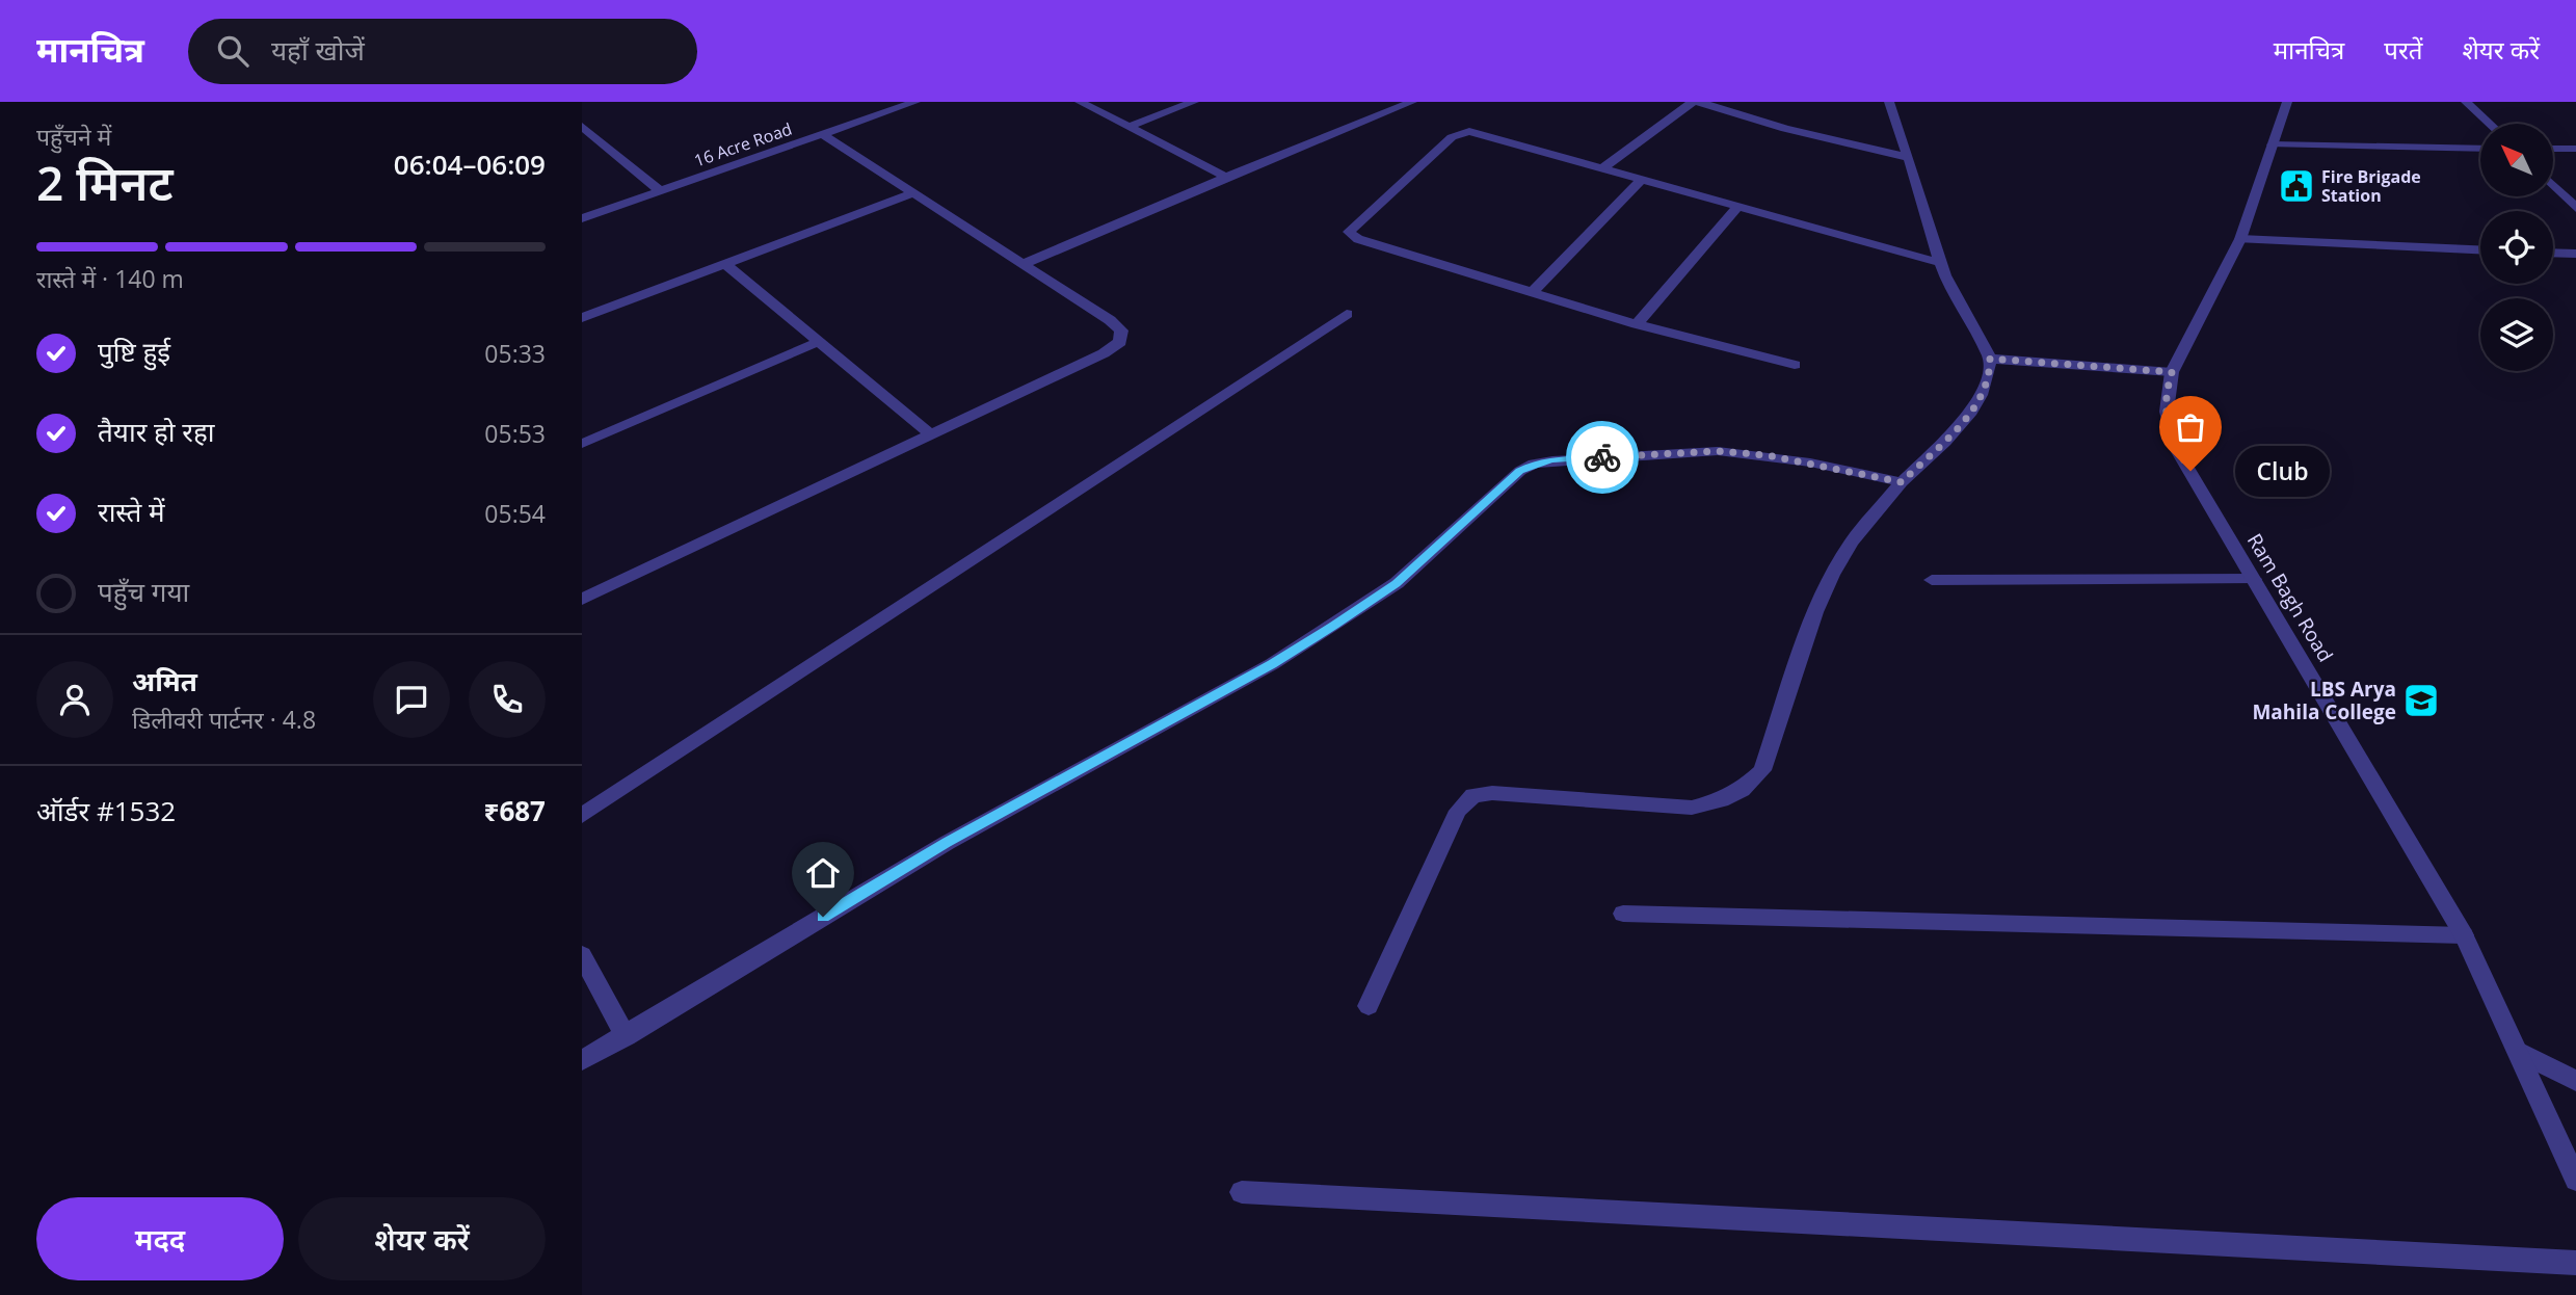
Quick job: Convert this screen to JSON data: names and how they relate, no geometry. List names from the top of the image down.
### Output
{
  "streets": {
    "street": ["16 Acre Road", "Ram Bagh Road"]
  },
  "places": {
    "public building": ["Fire Brigade Station"],
    "other": ["Club"],
    "school or university": ["LBS Arya Mahila College"]
  },
  "north": "top left",
  "page": {
    "header": "मानचित्र",
    "search": "यहाँ खोजें",
    "nav": ["मानचित्र", "परतें", "शेयर करें"],
    "heading": ["2 मिनट", "पहुँचने में", "06:04–06:09"],
    "panel": [
      "अमित",
      "डिलीवरी पार्टनर · 4.8",
      "ऑर्डर #1532",
      "₹687"
    ],
    "bar": "रास्ते में · 140 m",
    "list": [
      ["पुष्टि हुई", "05:33"],
      ["तैयार हो रहा", "05:53"],
      ["रास्ते में", "05:54"],
      "पहुँच गया"
    ],
    "bubble": "Club",
    "buttons": ["मदद", "शेयर करें"]
  }
}
